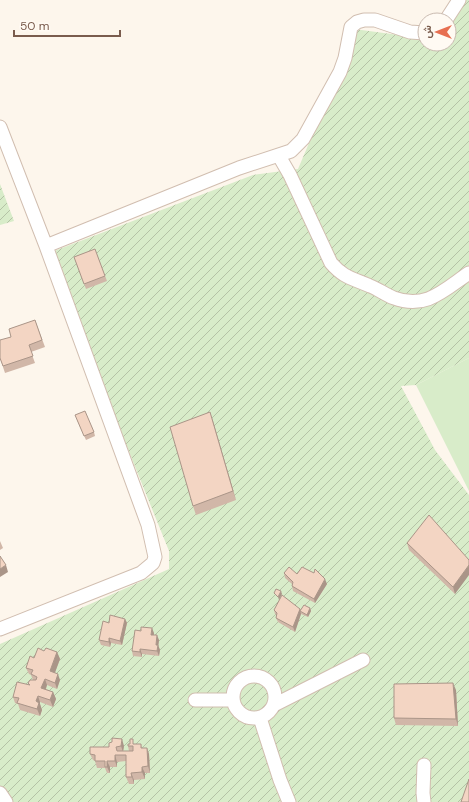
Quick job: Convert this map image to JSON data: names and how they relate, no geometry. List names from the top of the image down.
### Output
{
  "scale_bar": "50 m",
  "north": "left"
}
